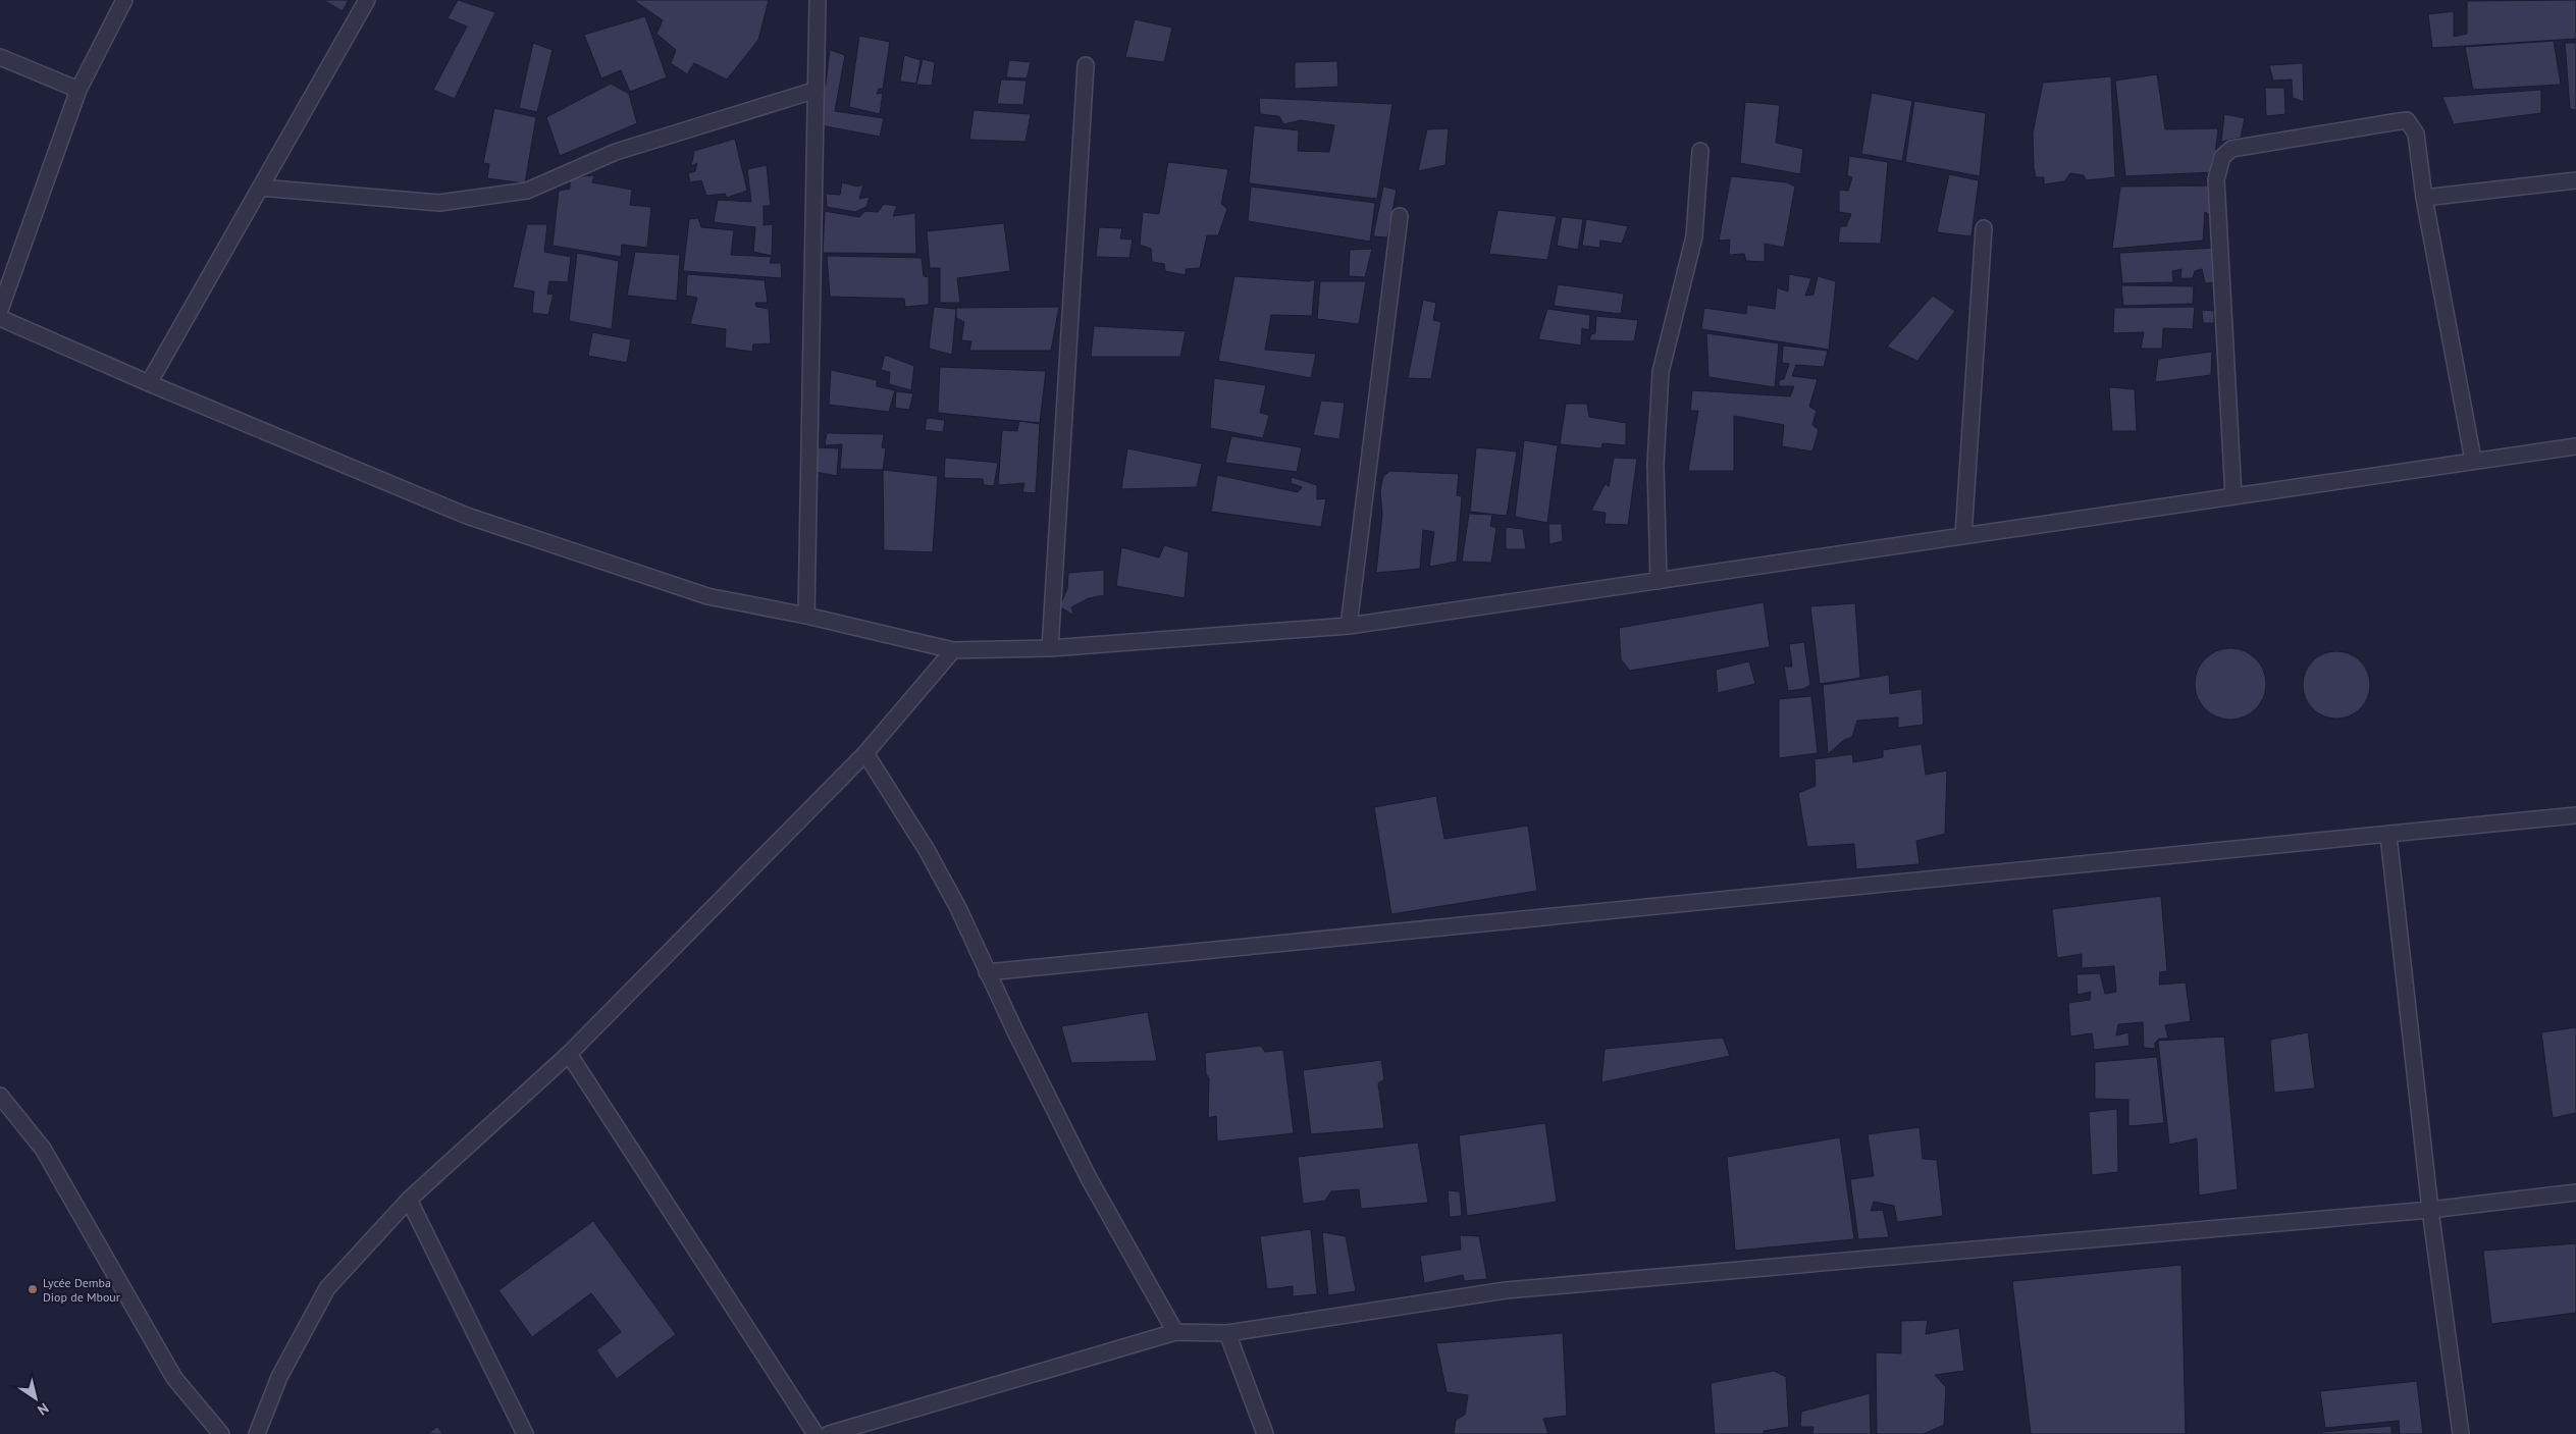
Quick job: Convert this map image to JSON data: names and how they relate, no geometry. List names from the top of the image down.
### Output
{
  "places": ["Lycée Demba Diop de Mbour"],
  "north": "bottom right"
}
